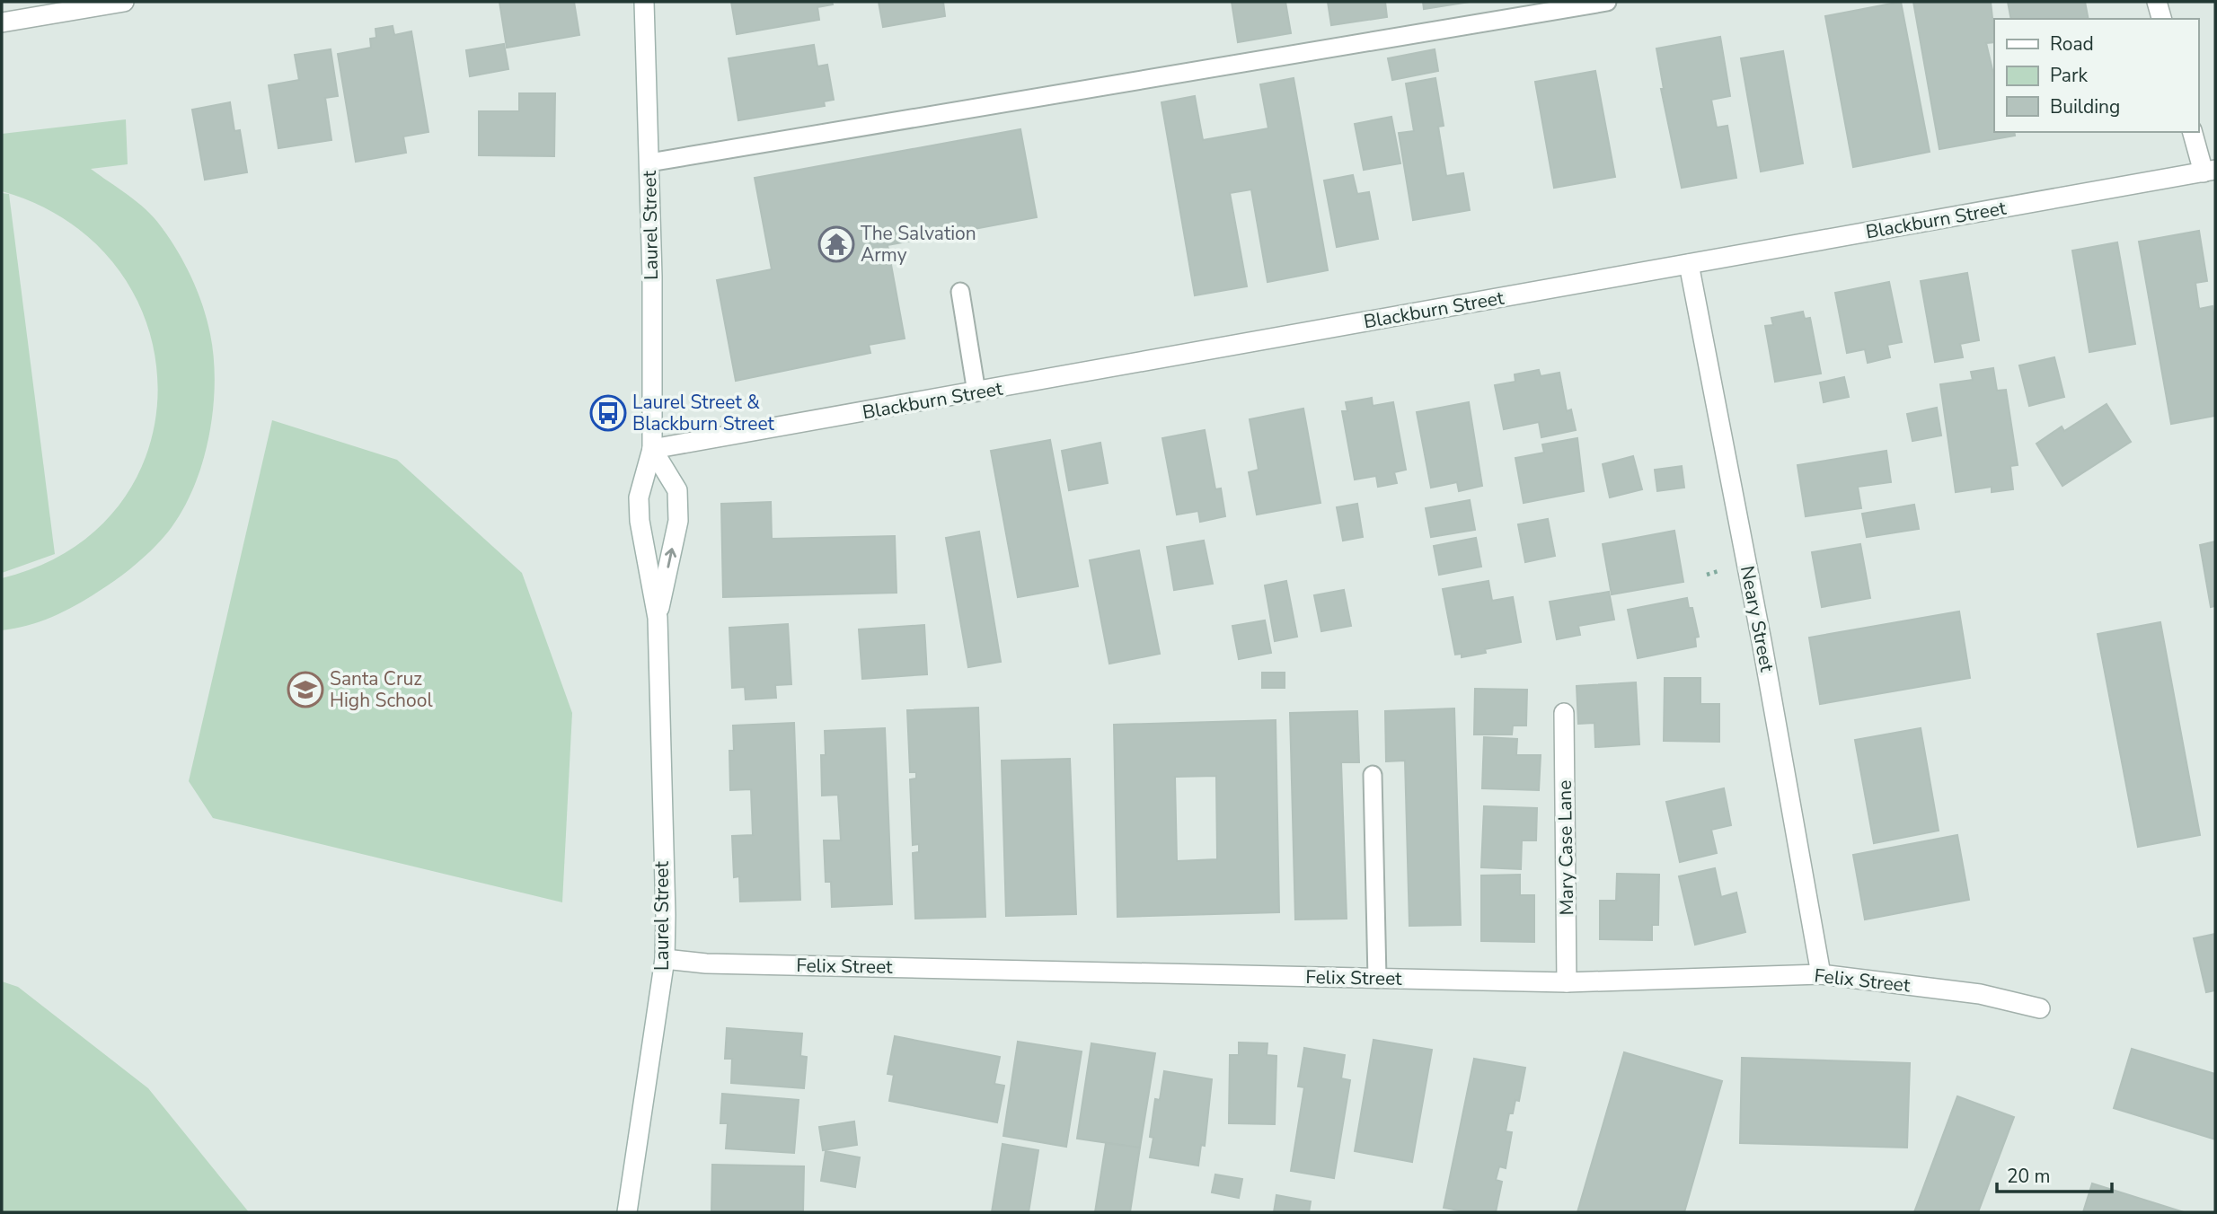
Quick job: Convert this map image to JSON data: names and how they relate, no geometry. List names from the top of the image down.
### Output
{
  "streets": {
    "street": [
      "Blackburn Street",
      "Laurel Street",
      "Neary Street",
      "Mary Case Lane",
      "Felix Street"
    ]
  },
  "crossings": [
    ["Blackburn Street", "Laurel Street"],
    ["Blackburn Street", "Neary Street"],
    ["Laurel Street", "Felix Street"],
    ["Neary Street", "Felix Street"],
    ["Mary Case Lane", "Felix Street"]
  ],
  "places": {
    "temple": ["The Salvation Army"],
    "bus stop": ["Laurel Street & Blackburn Street"],
    "school or university": ["Santa Cruz High School"]
  },
  "legend": ["Road", "Park", "Building"],
  "scale_bar": "20 m"
}
